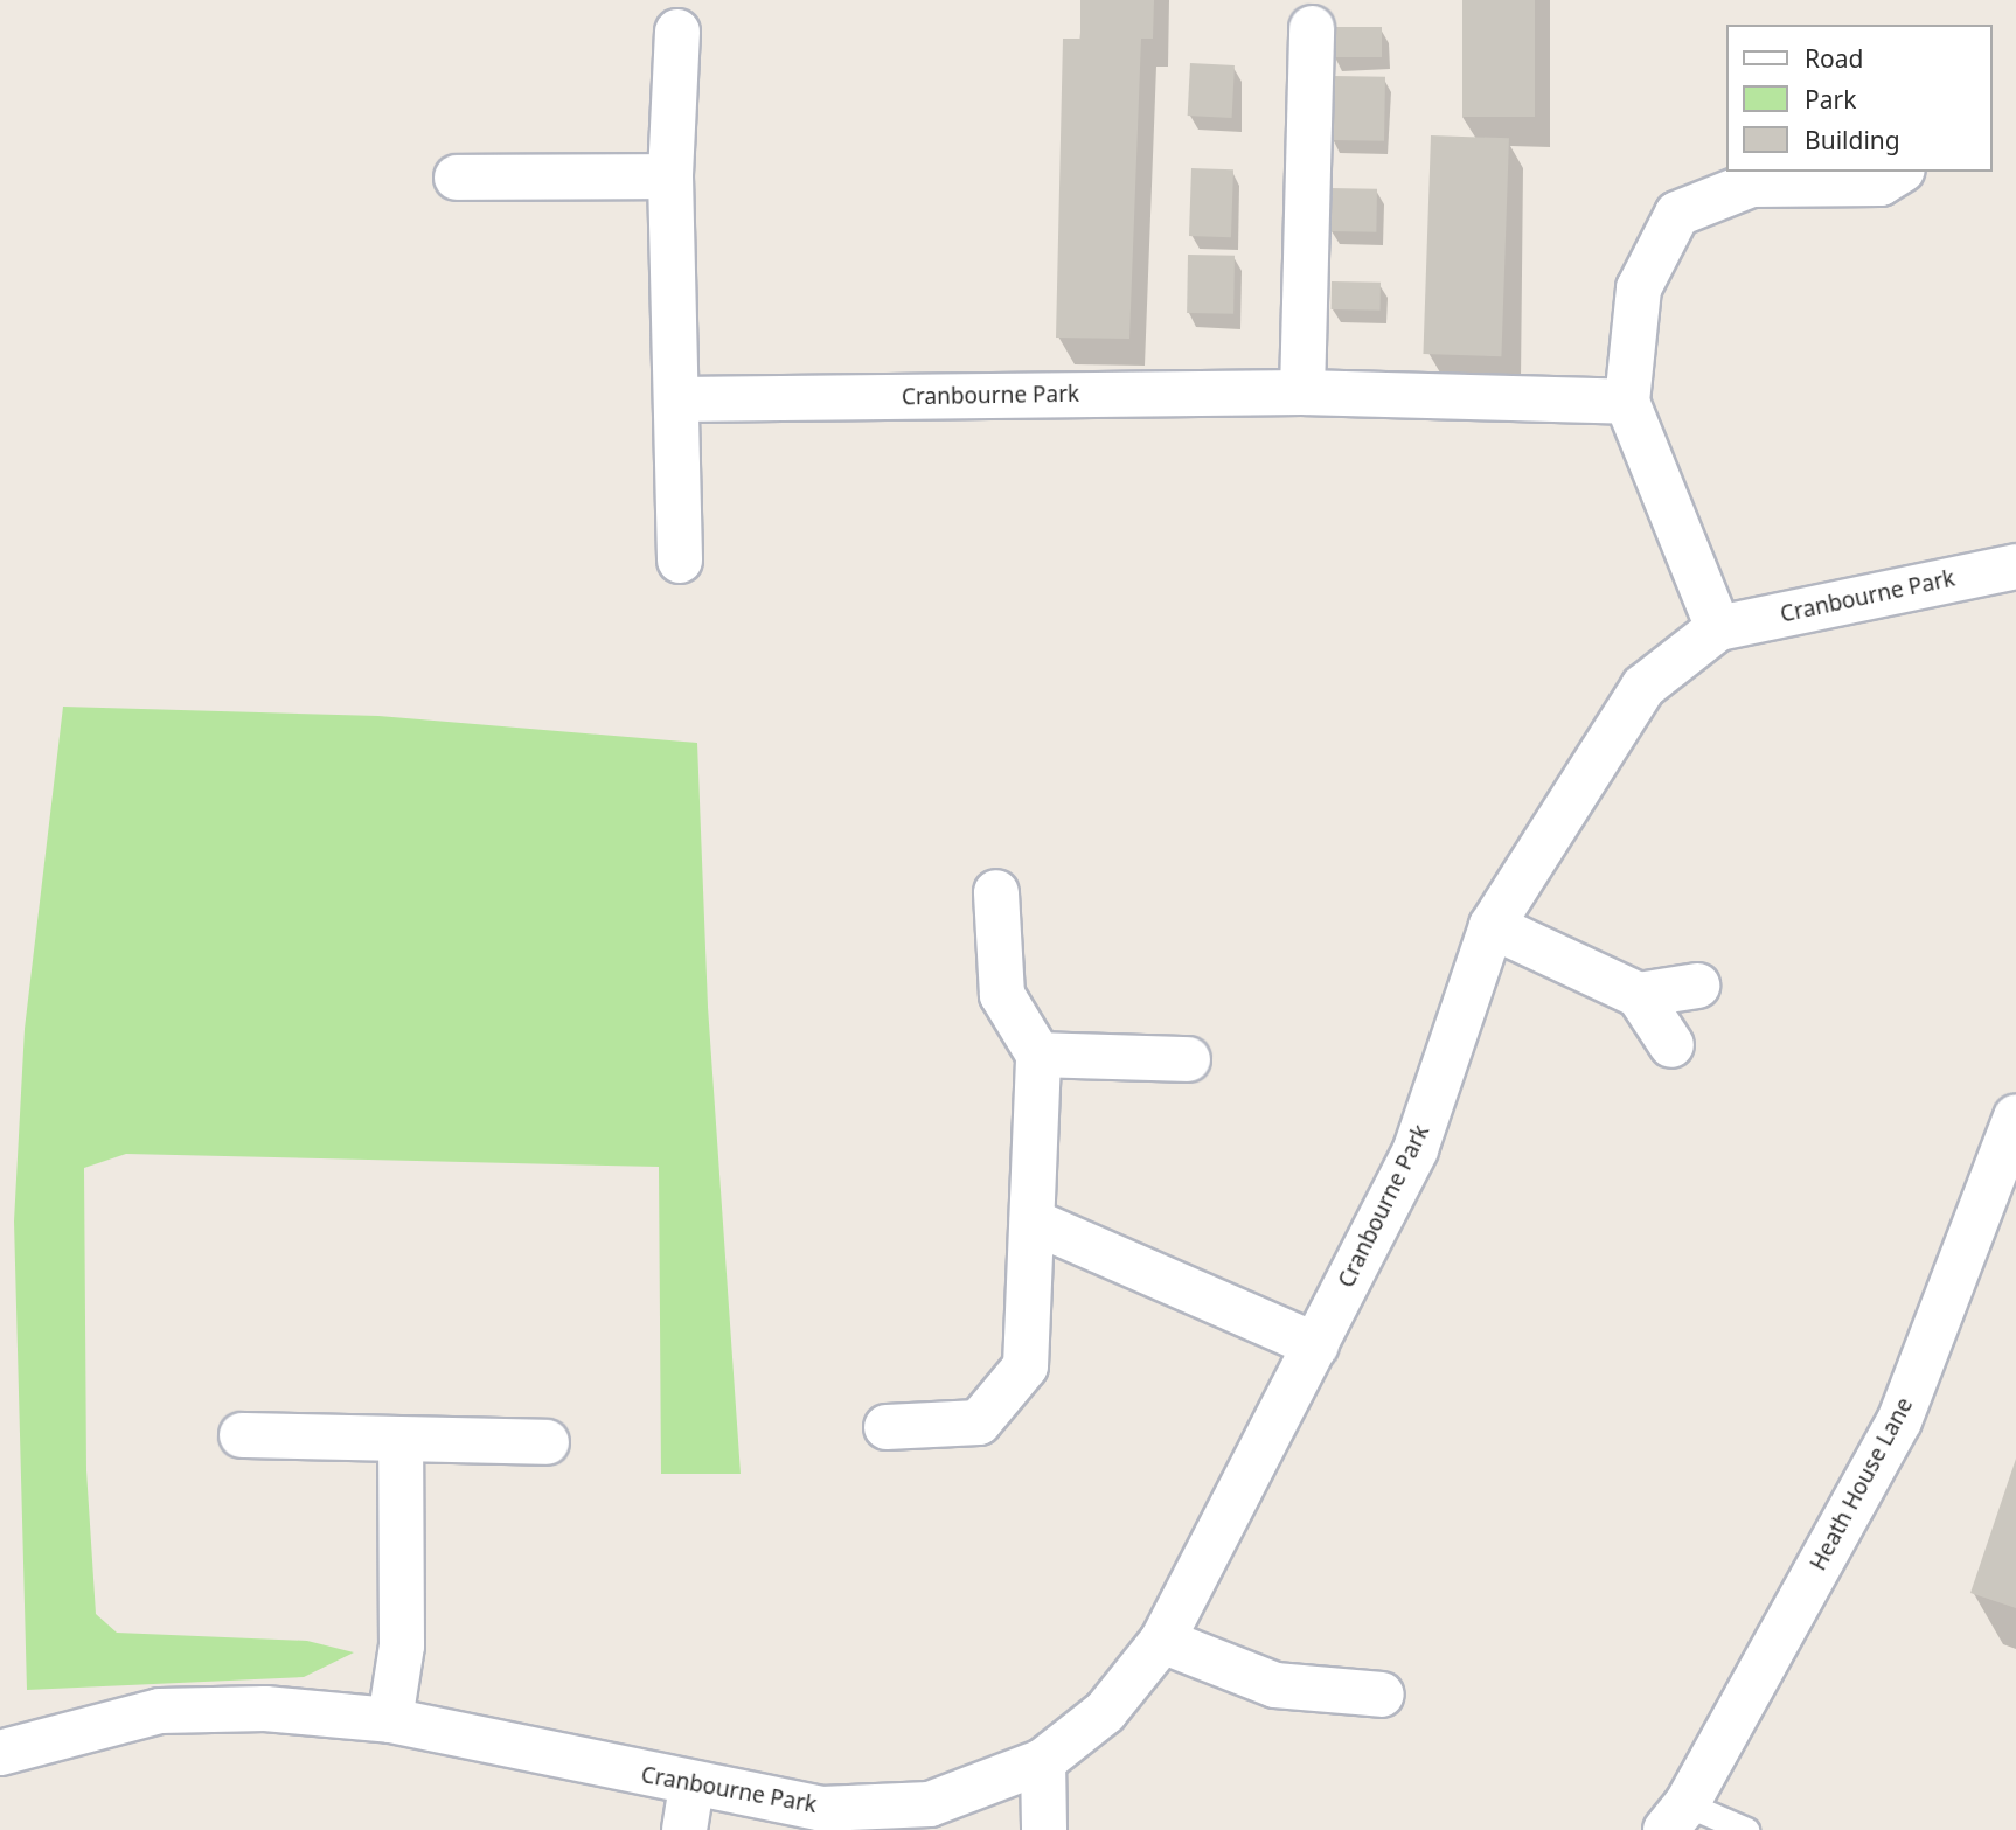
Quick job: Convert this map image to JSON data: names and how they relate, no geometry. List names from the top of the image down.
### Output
{
  "streets": {
    "street": ["Cranbourne Park", "Heath House Lane"]
  },
  "legend": ["Road", "Park", "Building"]
}
